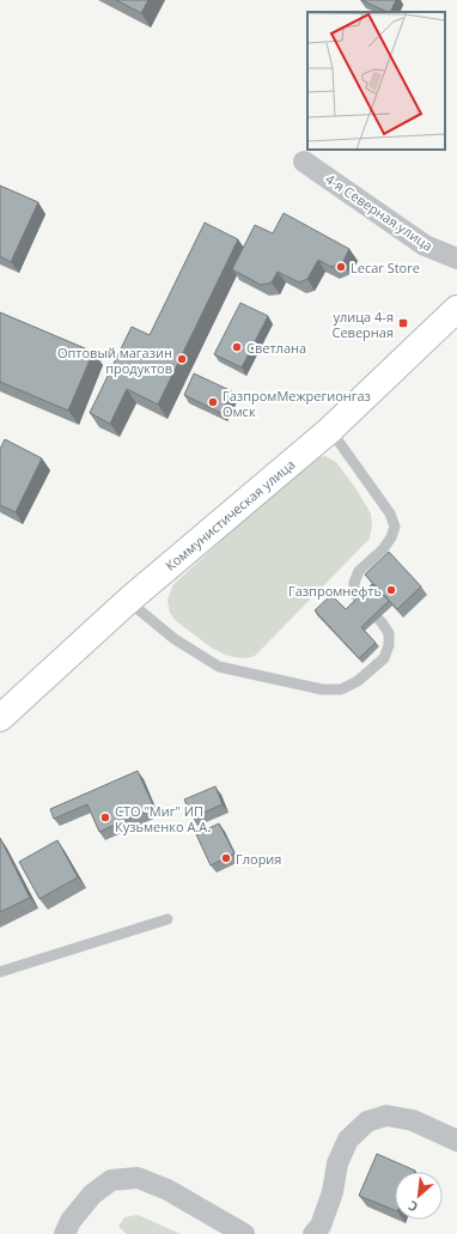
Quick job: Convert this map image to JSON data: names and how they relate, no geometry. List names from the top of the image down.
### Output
{
  "streets": {
    "street": ["4-я Северная улица", "Коммунистическая улица"]
  },
  "places": {
    "other": [
      "Lecar Store",
      "Светлана",
      "Оптовый магазин продуктов",
      "ГазпромМежрегионгаз Омск",
      "Газпромнефть",
      "СТО \"Миг\" ИП Кузьменко А.А.",
      "Глория"
    ],
    "transit": ["улица 4-я Северная"]
  },
  "north": "bottom left"
}
